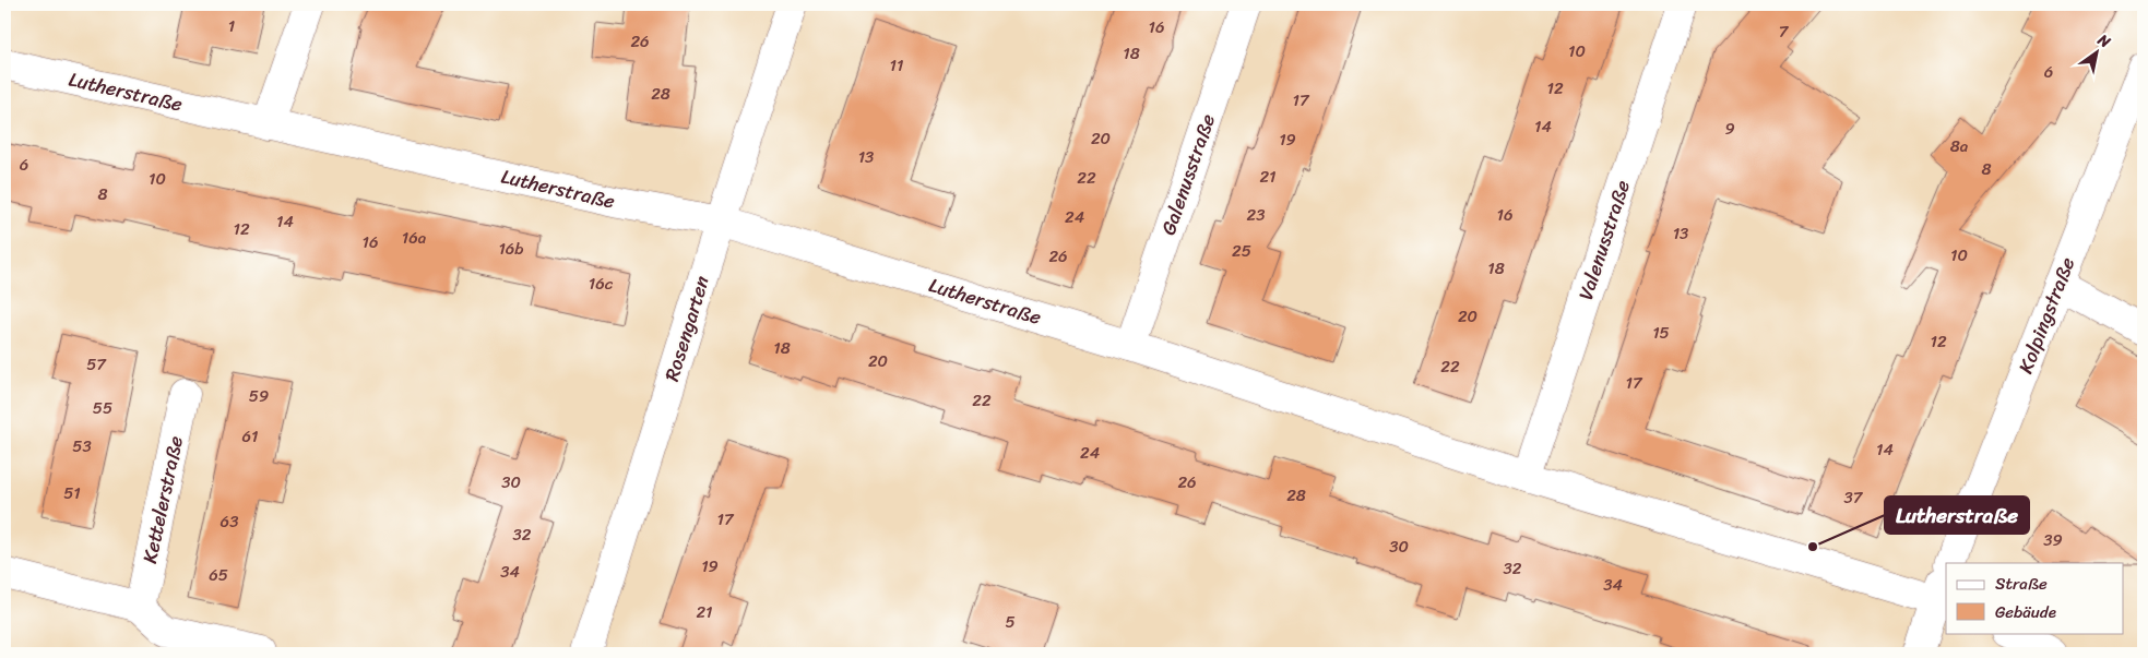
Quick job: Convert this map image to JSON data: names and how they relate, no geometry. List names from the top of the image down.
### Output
{
  "streets": {
    "street": [
      "Lutherstraße",
      "Galenusstraße",
      "Valenusstraße",
      "Kolpingstraße",
      "Rosengarten",
      "Kettelerstraße"
    ]
  },
  "crossings": [
    ["Lutherstraße", "Galenusstraße"],
    ["Lutherstraße", "Valenusstraße"],
    ["Lutherstraße", "Rosengarten"]
  ],
  "places": ["Lutherstraße"],
  "house_numbers": [
    "1",
    "16",
    "7",
    "26",
    "10",
    "18",
    "11",
    "6",
    "12",
    "28",
    "17",
    "14",
    "9",
    "20",
    "19",
    "8a",
    "13",
    "6",
    "8",
    "21",
    "22",
    "10",
    "8",
    "23",
    "16",
    "24",
    "14",
    "12",
    "13",
    "16a",
    "16",
    "16b",
    "25",
    "10",
    "26",
    "18",
    "16c",
    "20",
    "15",
    "12",
    "18",
    "20",
    "57",
    "22",
    "17",
    "59",
    "22",
    "55",
    "61",
    "53",
    "14",
    "24",
    "30",
    "26",
    "51",
    "28",
    "37",
    "17",
    "63",
    "32",
    "39",
    "30",
    "19",
    "32",
    "34",
    "65",
    "34",
    "21",
    "5"
  ],
  "legend": ["Straße", "Gebäude"],
  "north": "top right"
}
